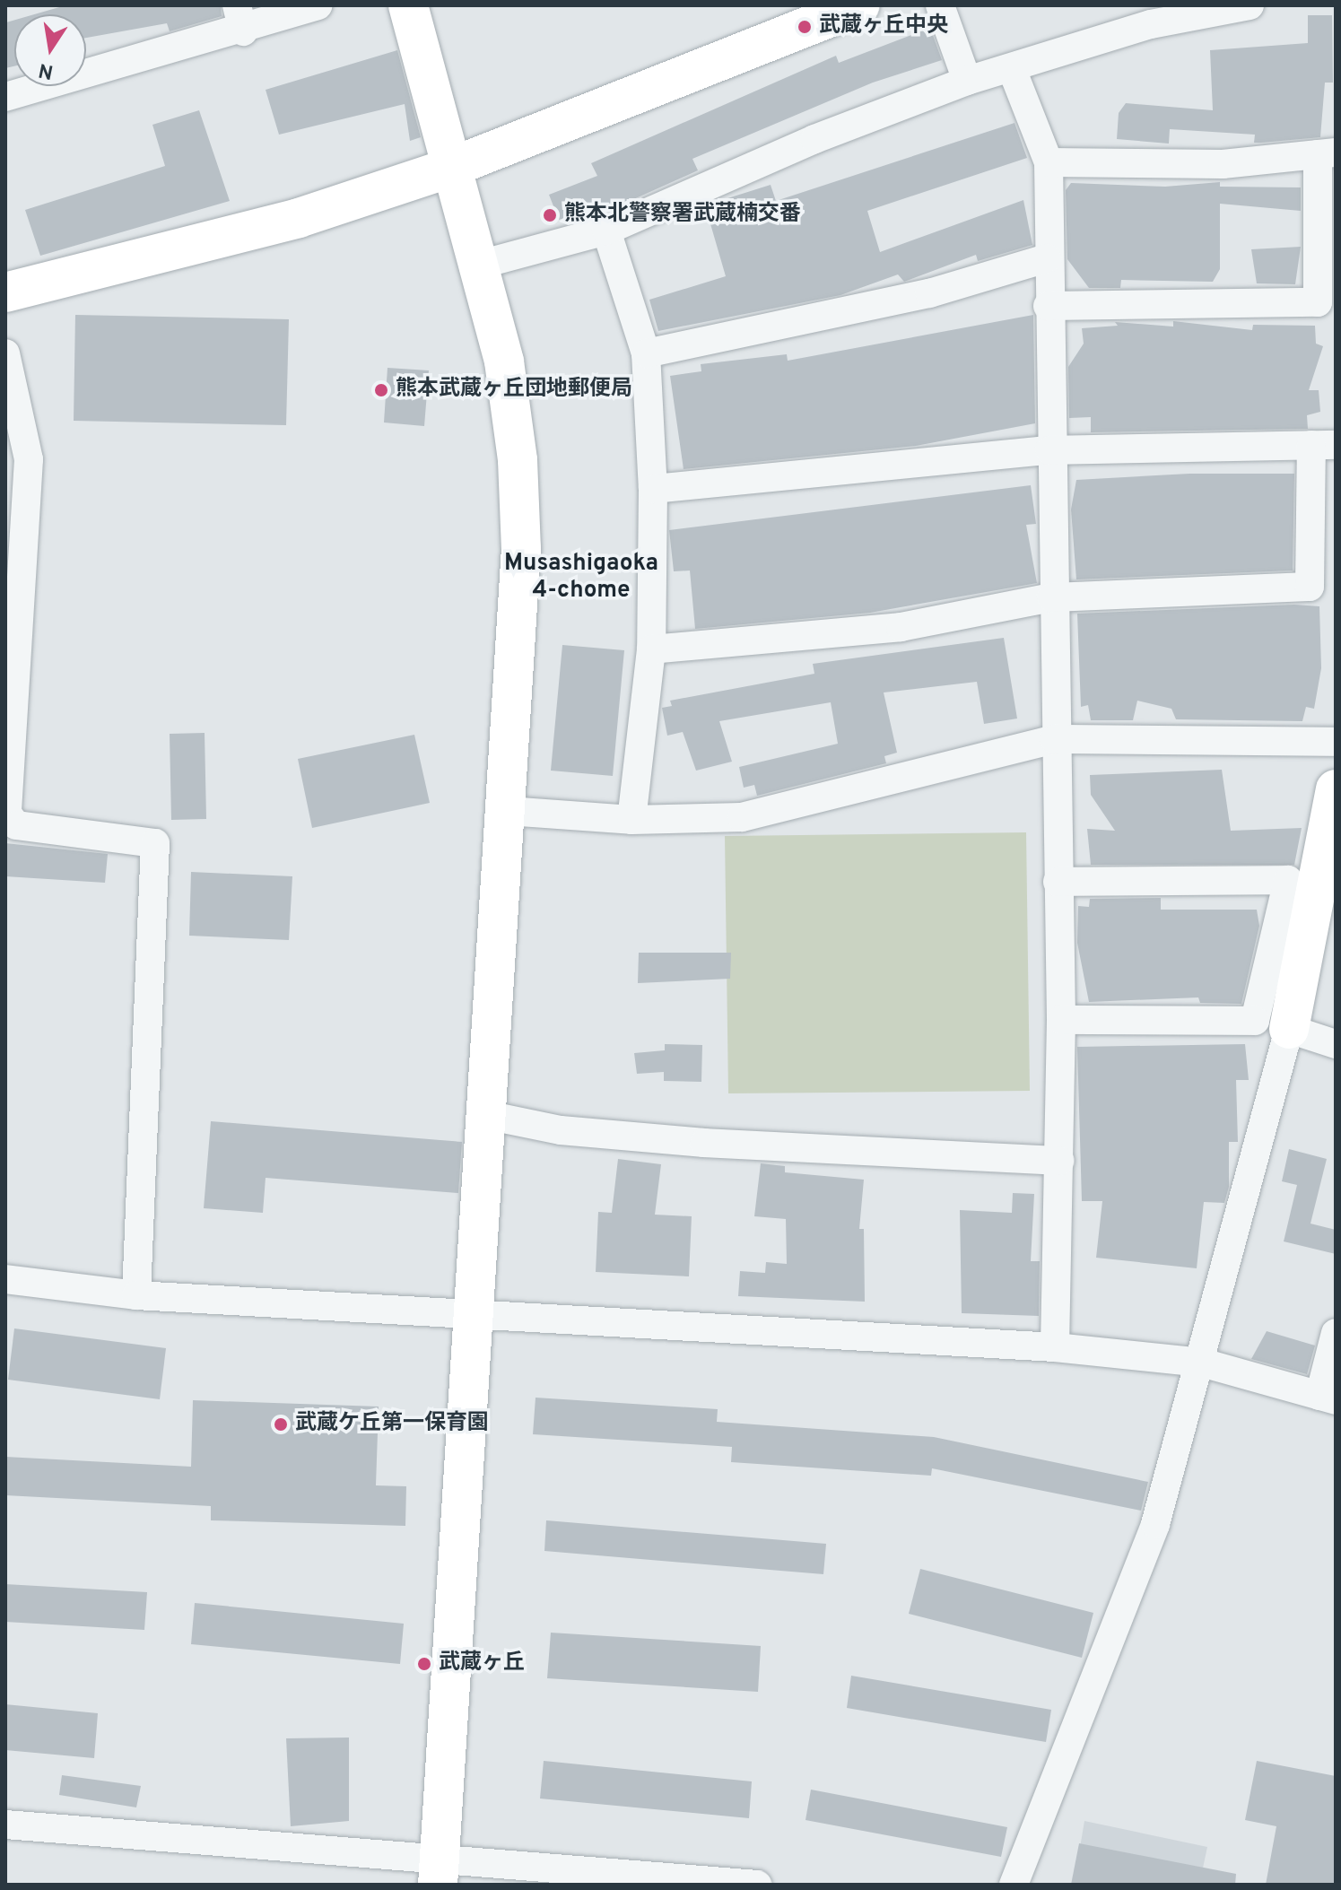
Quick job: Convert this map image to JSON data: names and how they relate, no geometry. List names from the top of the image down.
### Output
{
  "districts": ["Musashigaoka 4-chome"],
  "places": [
    "武蔵ヶ丘中央",
    "熊本北警察署武蔵楠交番",
    "熊本武蔵ヶ丘団地郵便局",
    "武蔵ケ丘第一保育園",
    "武蔵ヶ丘"
  ],
  "north": "bottom"
}
